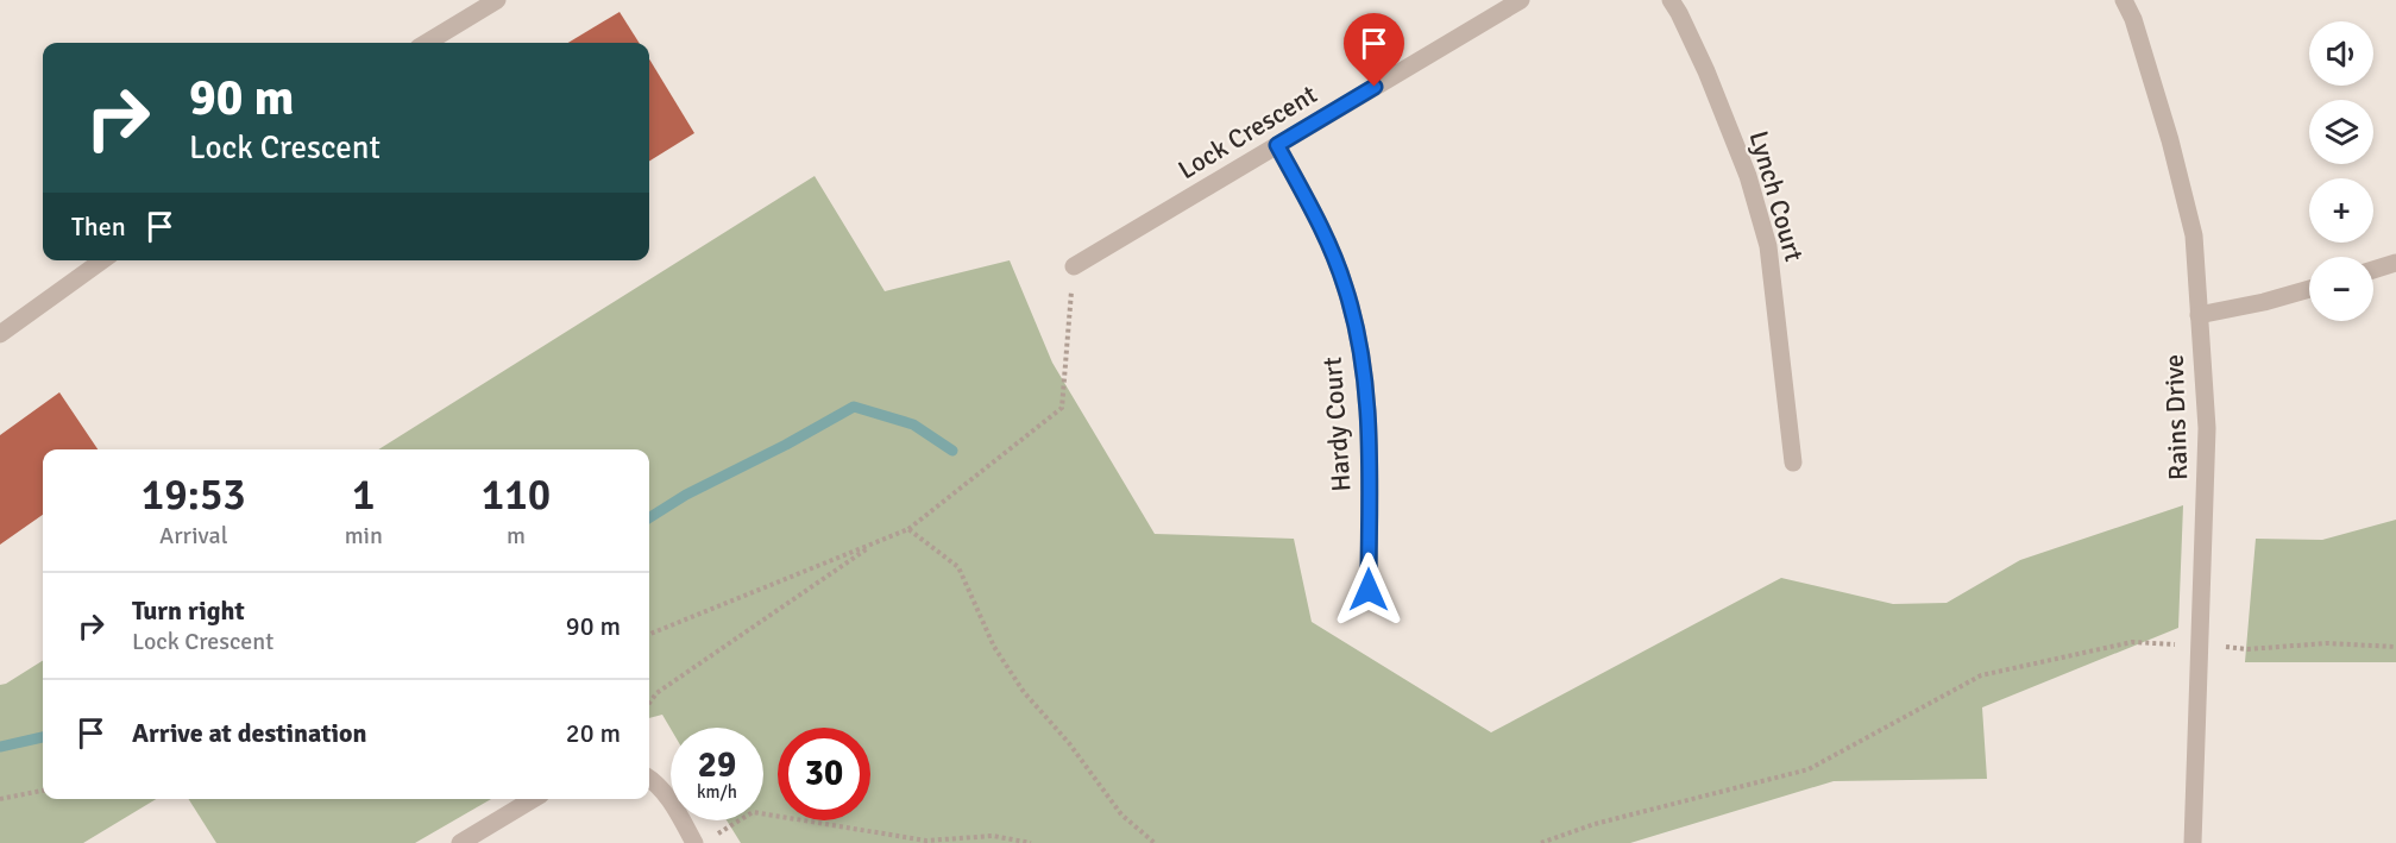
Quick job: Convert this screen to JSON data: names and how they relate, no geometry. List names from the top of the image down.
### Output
{
  "streets": {
    "street": [
      "Lock Crescent",
      "Lynch Court",
      "Rains Drive",
      "Hardy Court"
    ]
  },
  "crossings": [
    ["Lock Crescent", "Hardy Court"]
  ],
  "page": {
    "map_buttons": ["+", "−"],
    "turn": ["90 m", "Lock Crescent"],
    "then": "Then",
    "eta": [
      "19:53",
      "Arrival",
      "1",
      "min",
      "110",
      "m"
    ],
    "list": [
      {
        "name": "Turn right",
        "note": "Lock Crescent",
        "value": "90 m"
      },
      {
        "name": "Arrive at destination",
        "value": "20 m"
      }
    ],
    "speed": "29 km/h",
    "limit": "30"
  }
}
